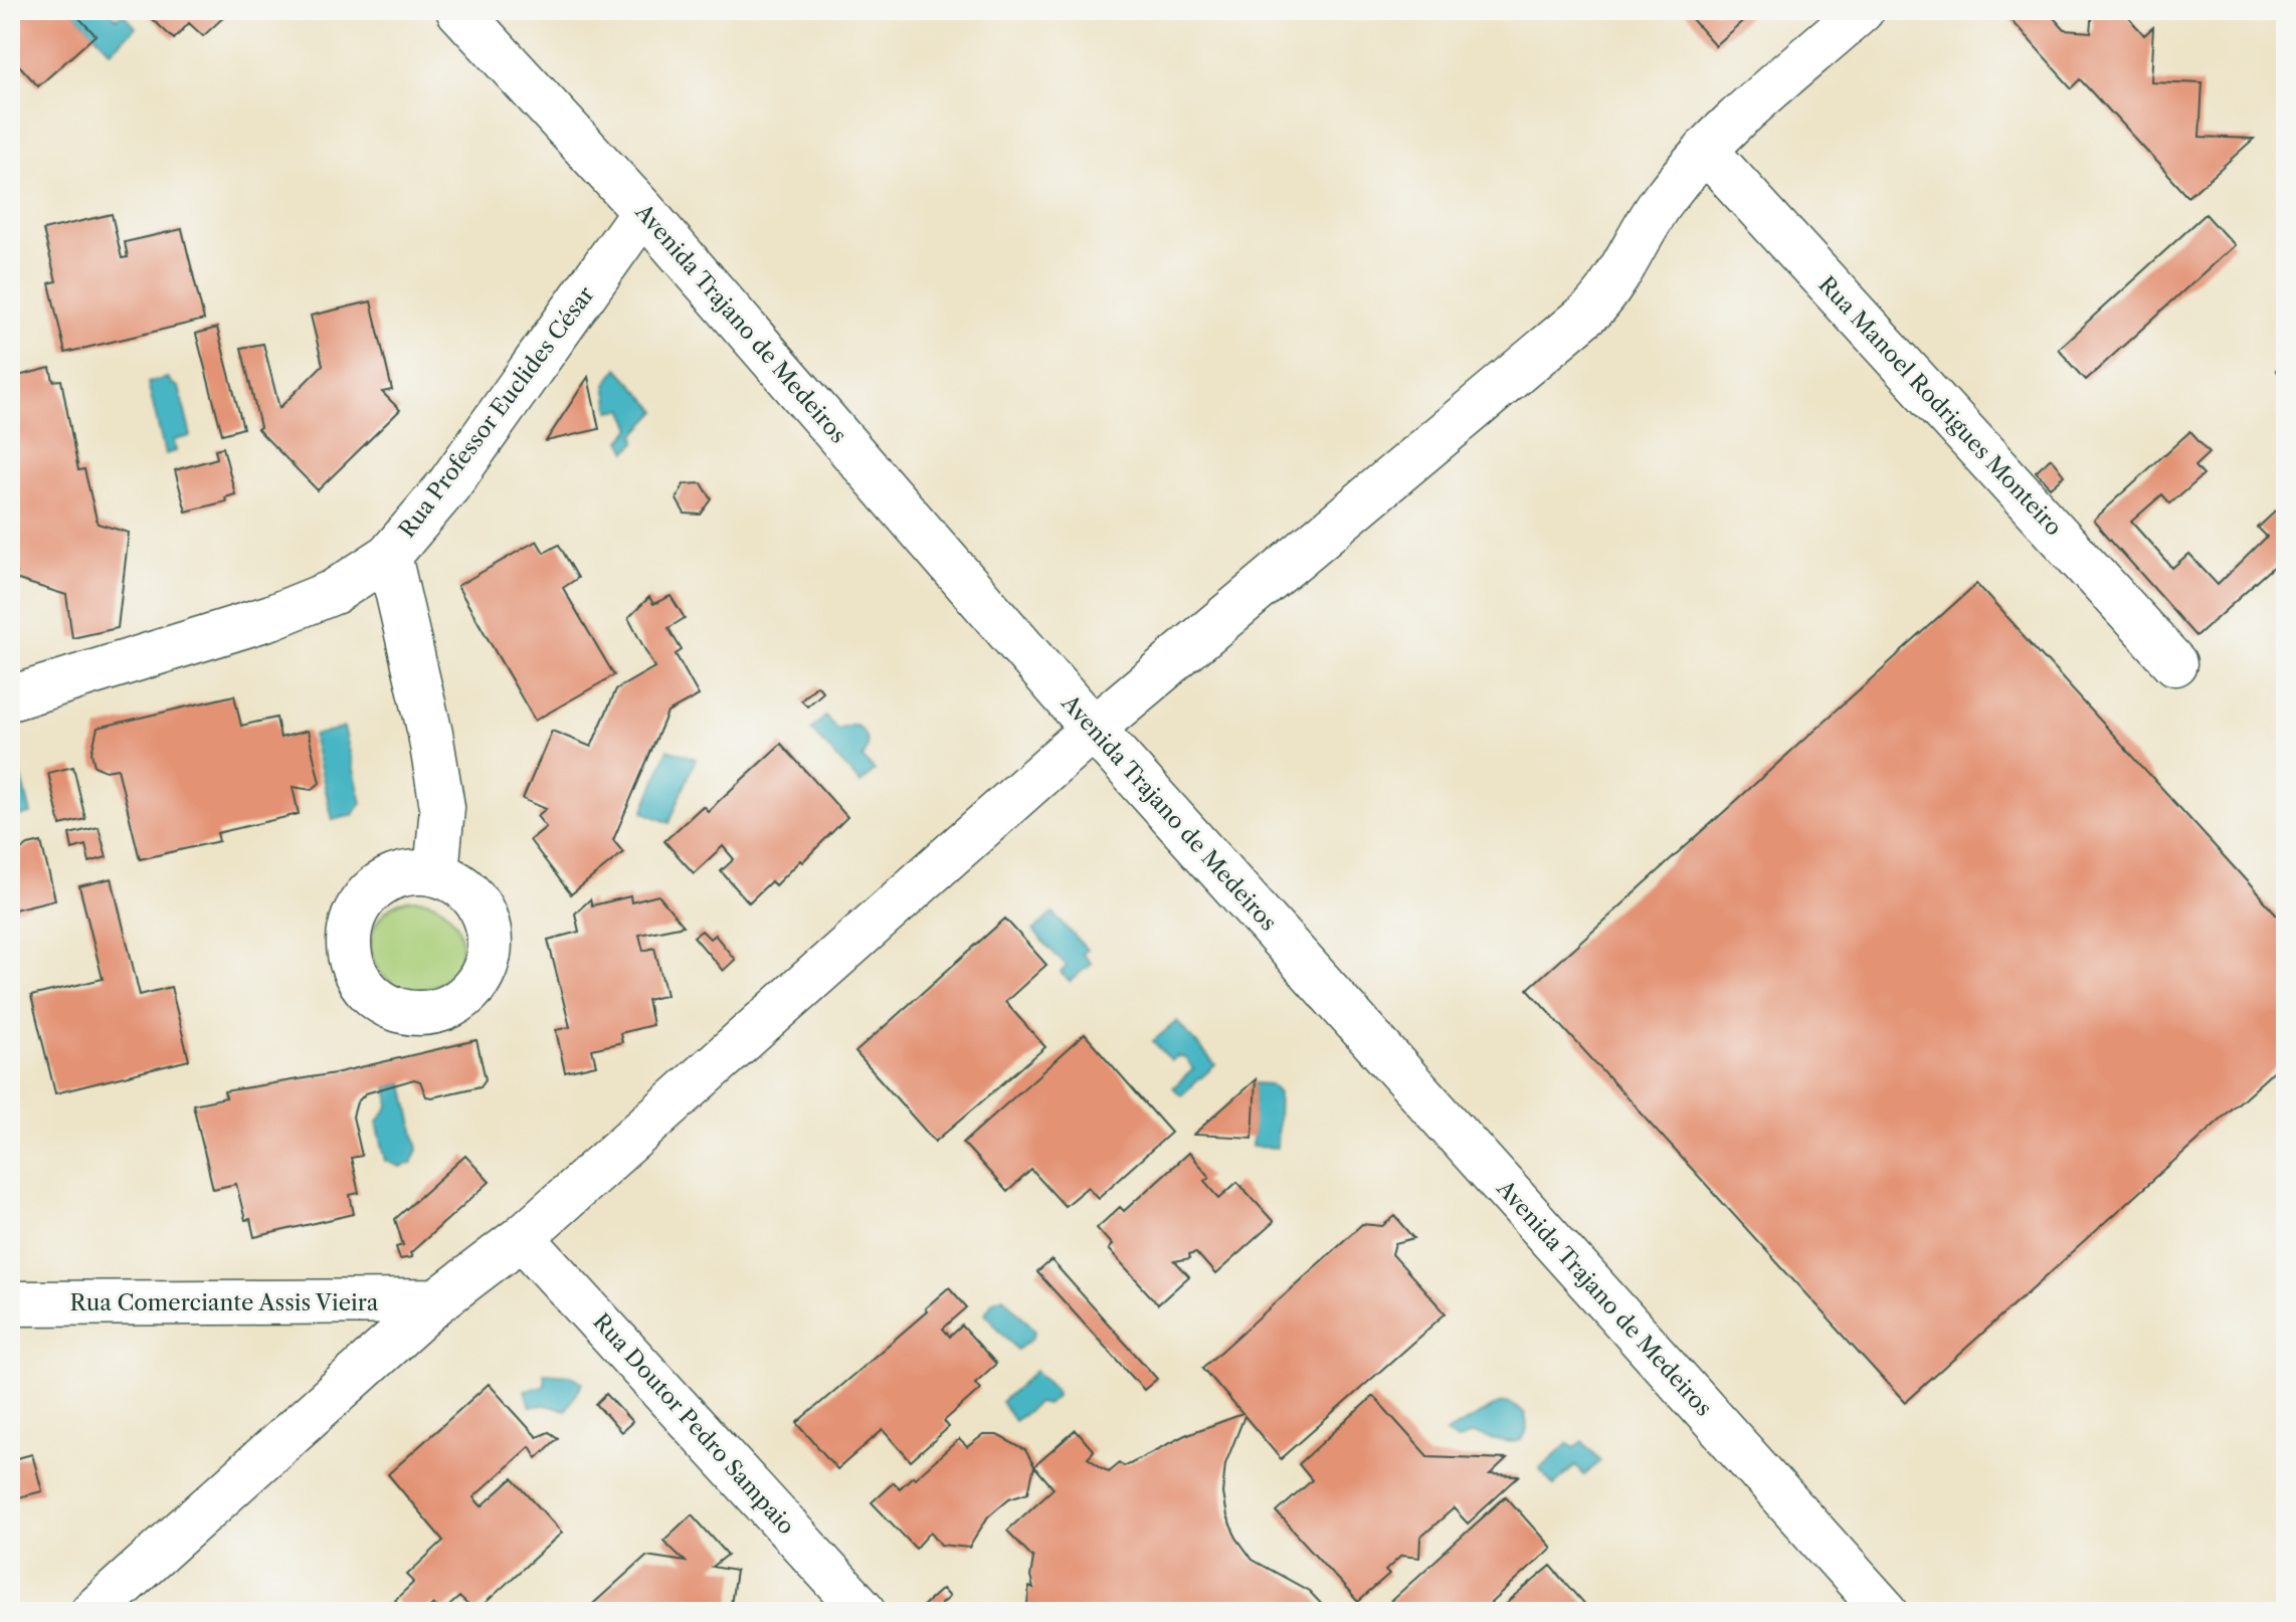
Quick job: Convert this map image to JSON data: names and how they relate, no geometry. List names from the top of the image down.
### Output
{
  "streets": {
    "street": [
      "Avenida Trajano de Medeiros",
      "Rua Manoel Rodrigues Monteiro",
      "Rua Professor Euclides César",
      "Rua Comerciante Assis Vieira",
      "Rua Doutor Pedro Sampaio"
    ]
  },
  "crossings": [
    ["Avenida Trajano de Medeiros", "Rua Professor Euclides César"]
  ]
}
